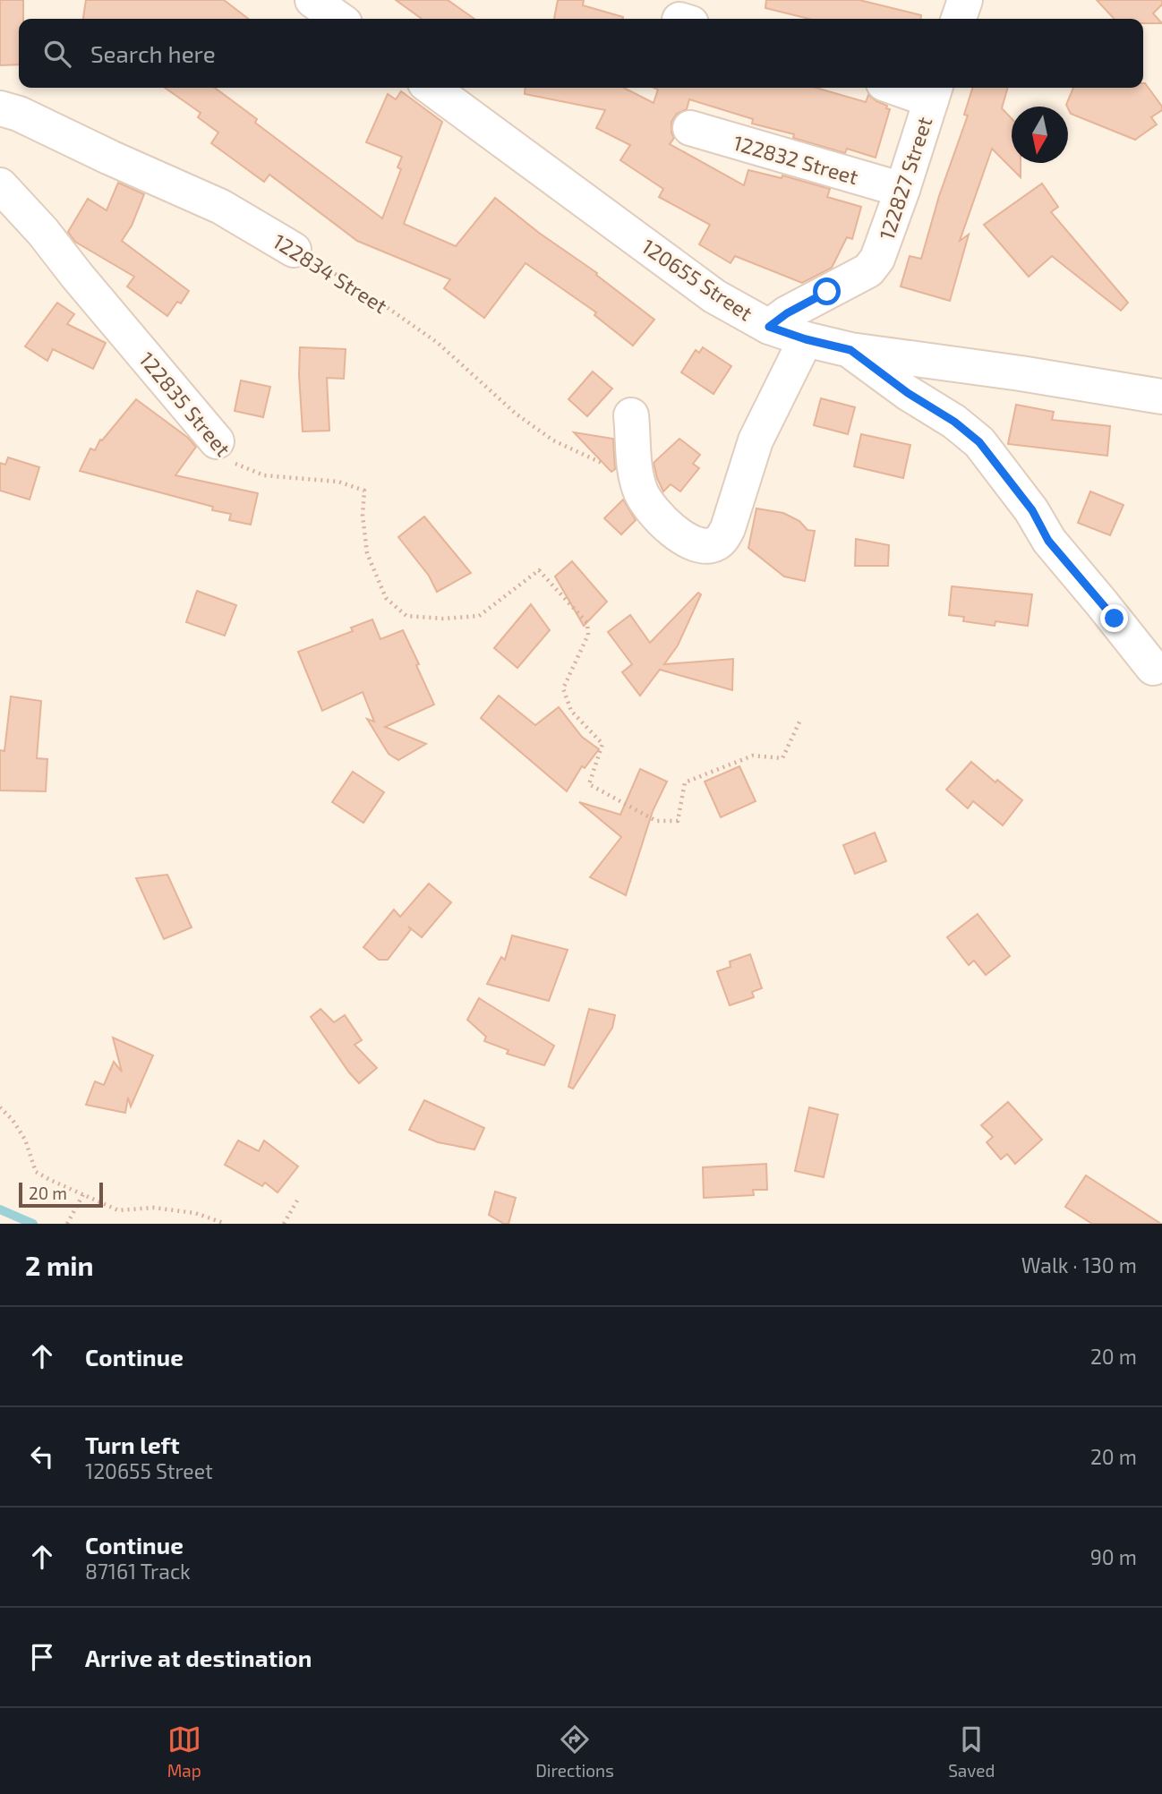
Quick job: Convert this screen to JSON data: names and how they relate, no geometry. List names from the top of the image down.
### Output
{
  "streets": {
    "street": [
      "122832 Street",
      "122827 Street",
      "122834 Street",
      "120655 Street",
      "122835 Street"
    ]
  },
  "crossings": [
    ["122832 Street", "122827 Street"],
    ["122827 Street", "120655 Street"]
  ],
  "scale_bar": "20 m",
  "north": "bottom",
  "page": {
    "search": "Search here",
    "scale": "20 m",
    "heading": ["2 min", "Walk · 130 m"],
    "list": [
      ["Continue", "20 m"],
      ["Turn left", "120655 Street", "20 m"],
      ["Continue", "87161 Track", "90 m"],
      "Arrive at destination"
    ],
    "nav": ["Map", "Directions", "Saved"]
  }
}
